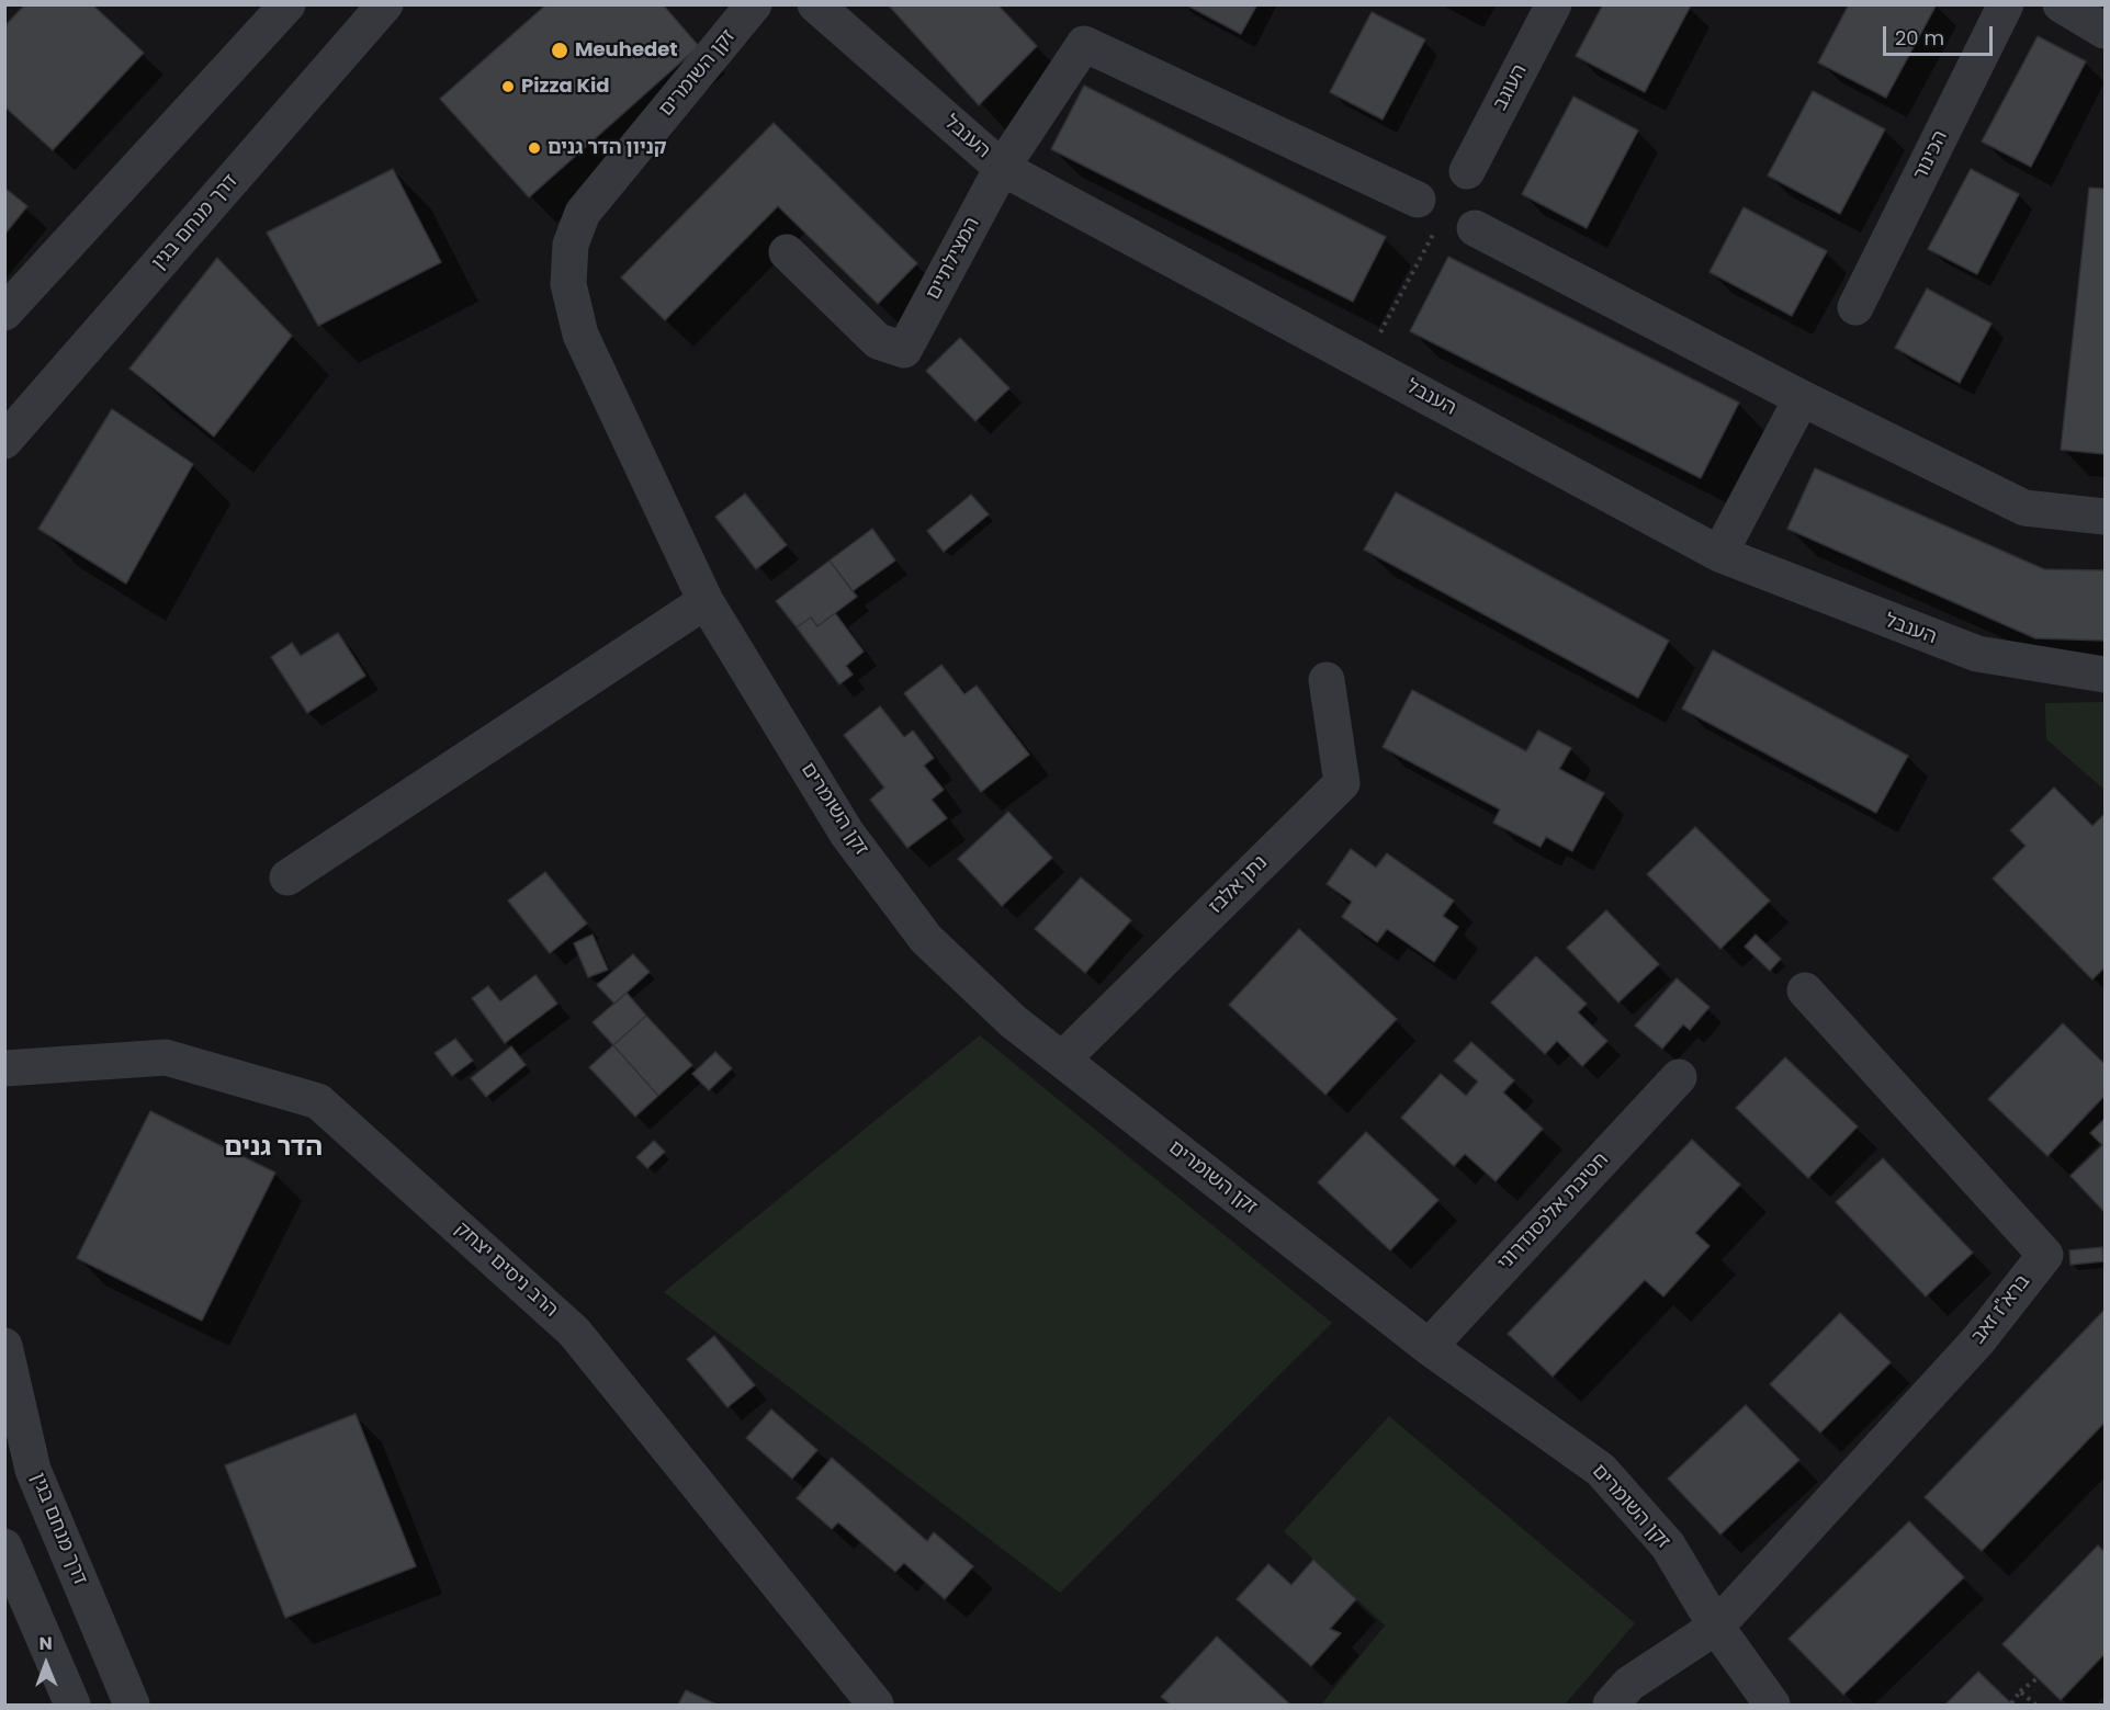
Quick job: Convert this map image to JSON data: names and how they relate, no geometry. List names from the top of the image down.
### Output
{
  "streets": {
    "street": [
      "זקן השומרים",
      "העוגב",
      "הענבל",
      "הכינור",
      "דרך מנחם בגין",
      "המצילתיים",
      "נתן אלבז",
      "חטיבת אלכסנדרוני",
      "הרב ניסים יצחק",
      "ברא\"ז זאב"
    ]
  },
  "crossings": [
    ["זקן השומרים", "נתן אלבז"],
    ["זקן השומרים", "חטיבת אלכסנדרוני"],
    ["זקן השומרים", "ברא\"ז זאב"],
    ["הענבל", "המצילתיים"]
  ],
  "districts": ["הדר גנים"],
  "places": ["Meuhedet", "Pizza Kid", "קניון הדר גנים"],
  "scale_bar": "20 m",
  "north": "top"
}
